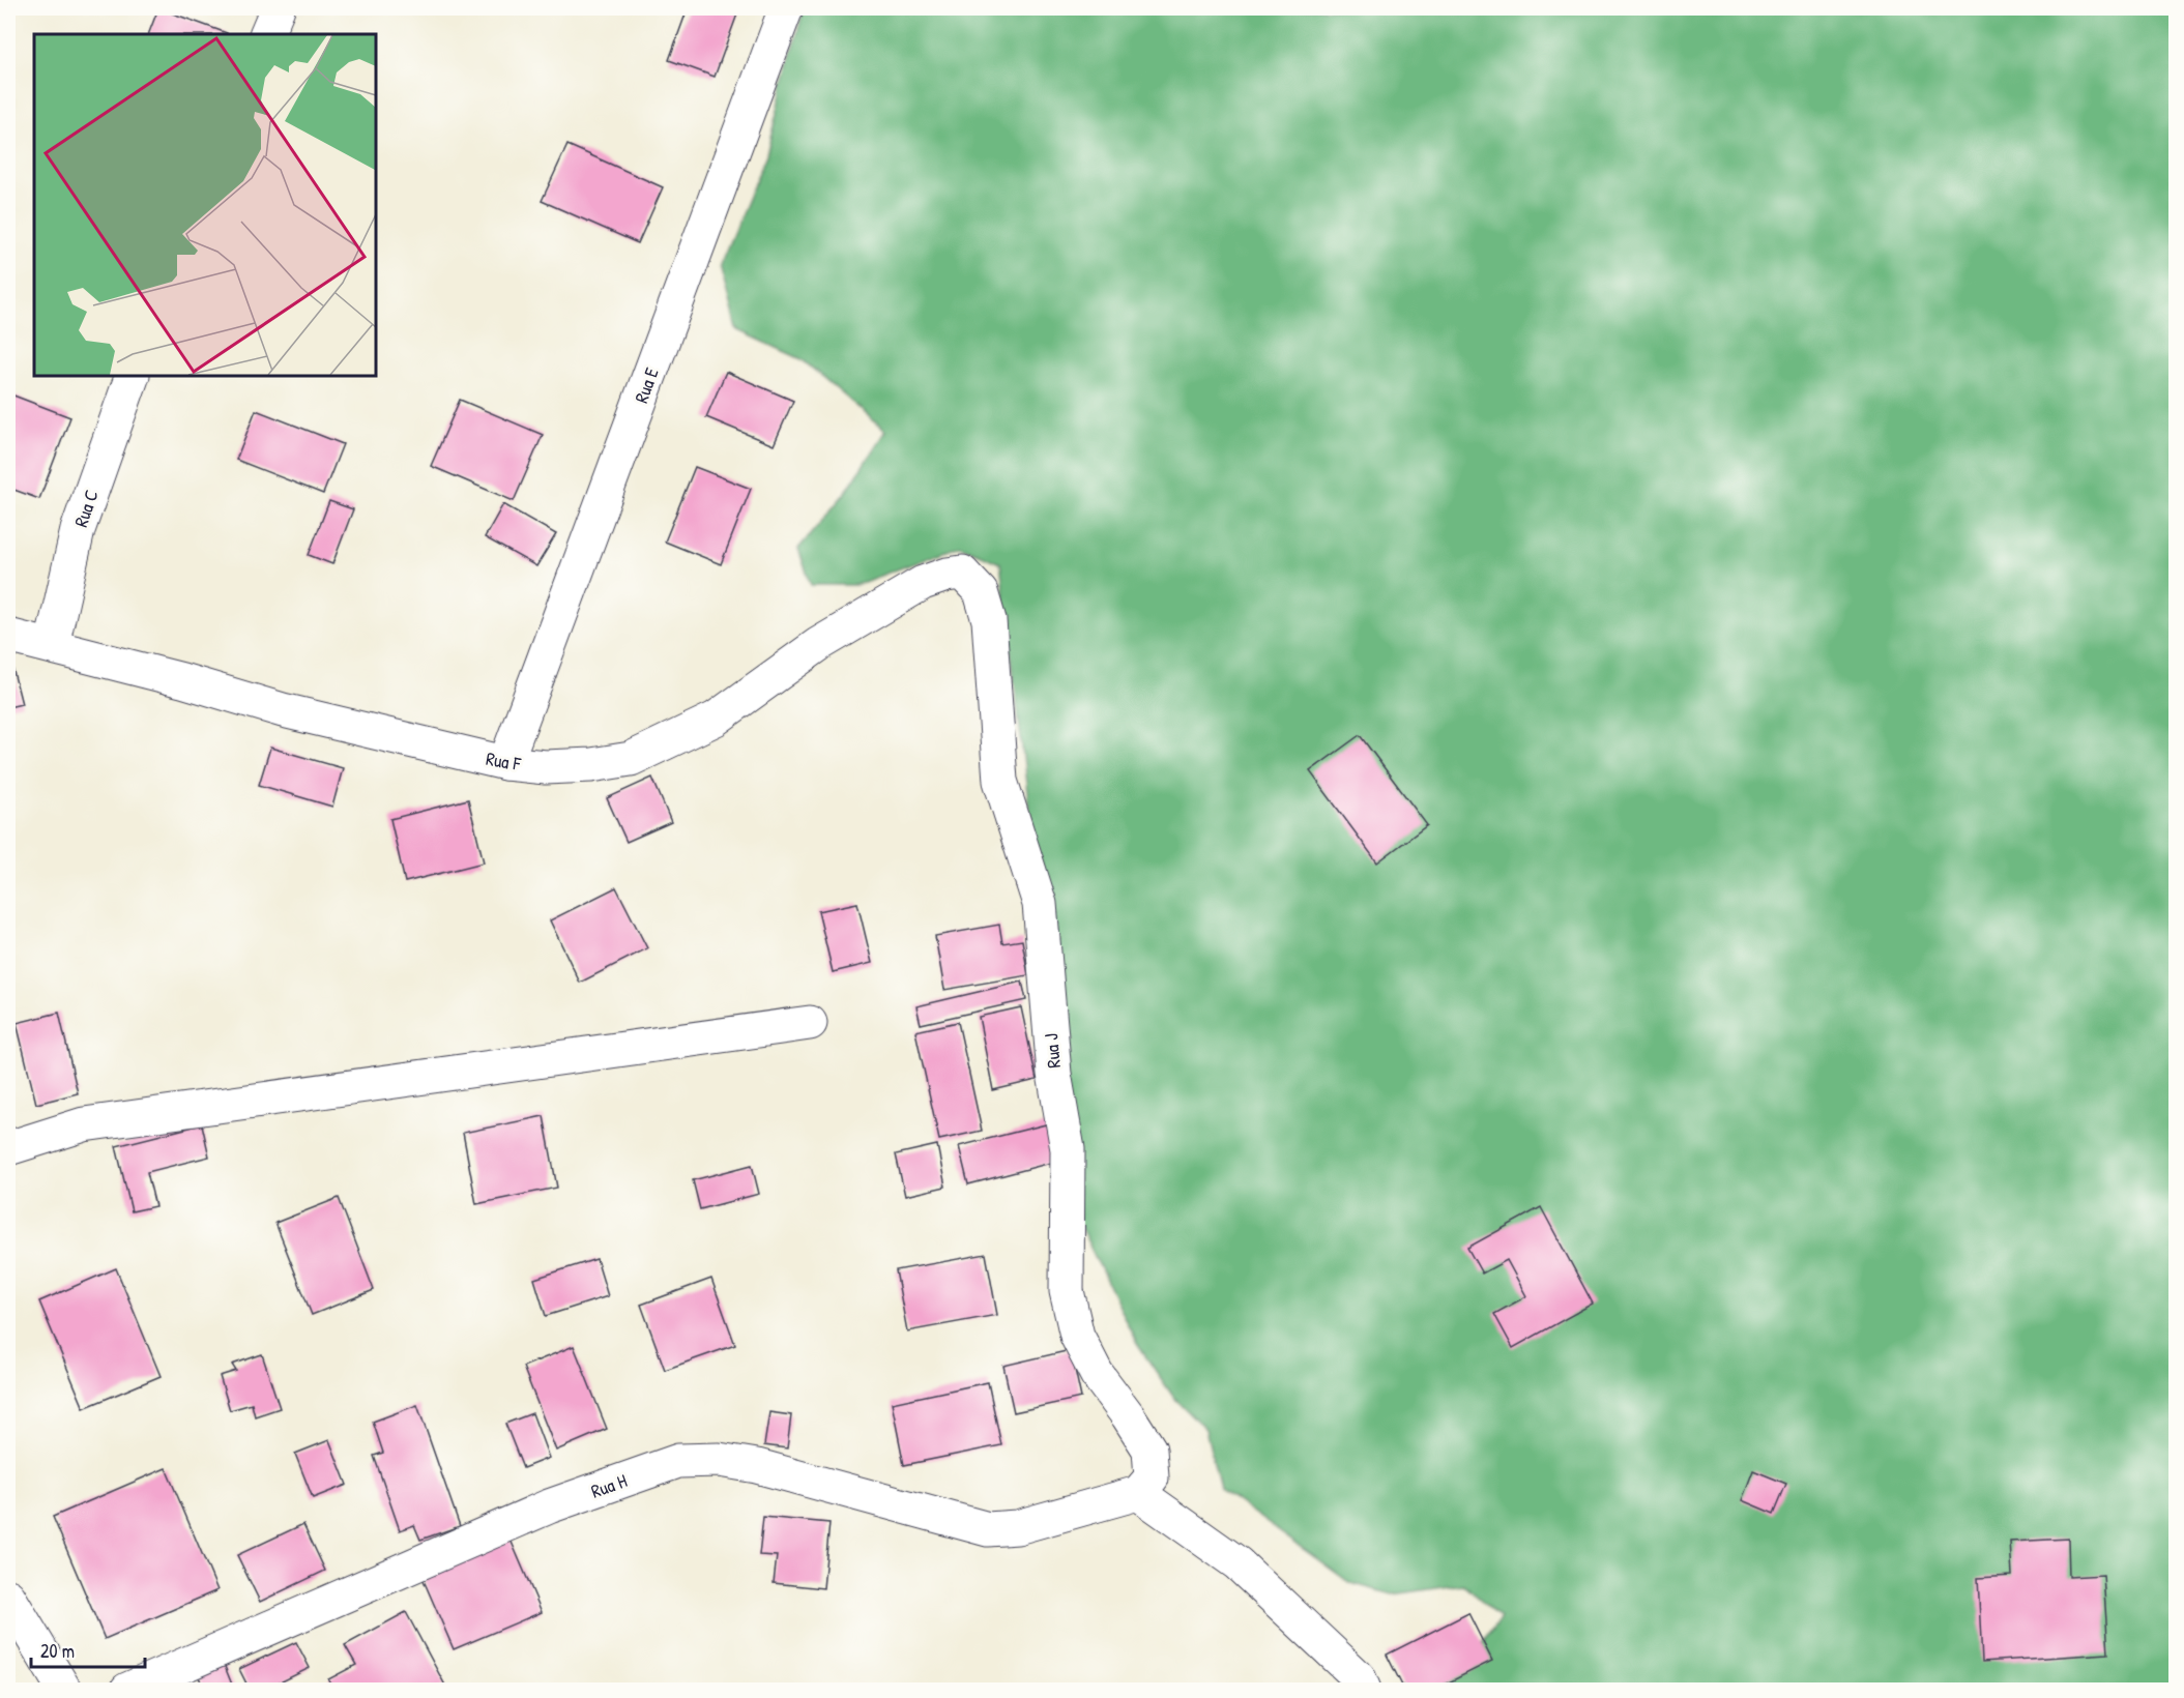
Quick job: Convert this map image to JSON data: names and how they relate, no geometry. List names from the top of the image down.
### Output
{
  "streets": {
    "street": [
      "Rua E",
      "Rua C",
      "Rua F",
      "Rua J",
      "Rua H"
    ]
  },
  "crossings": [
    ["Rua E", "Rua F"],
    ["Rua C", "Rua F"],
    ["Rua F", "Rua J"],
    ["Rua J", "Rua H"]
  ],
  "scale_bar": "20 m"
}
